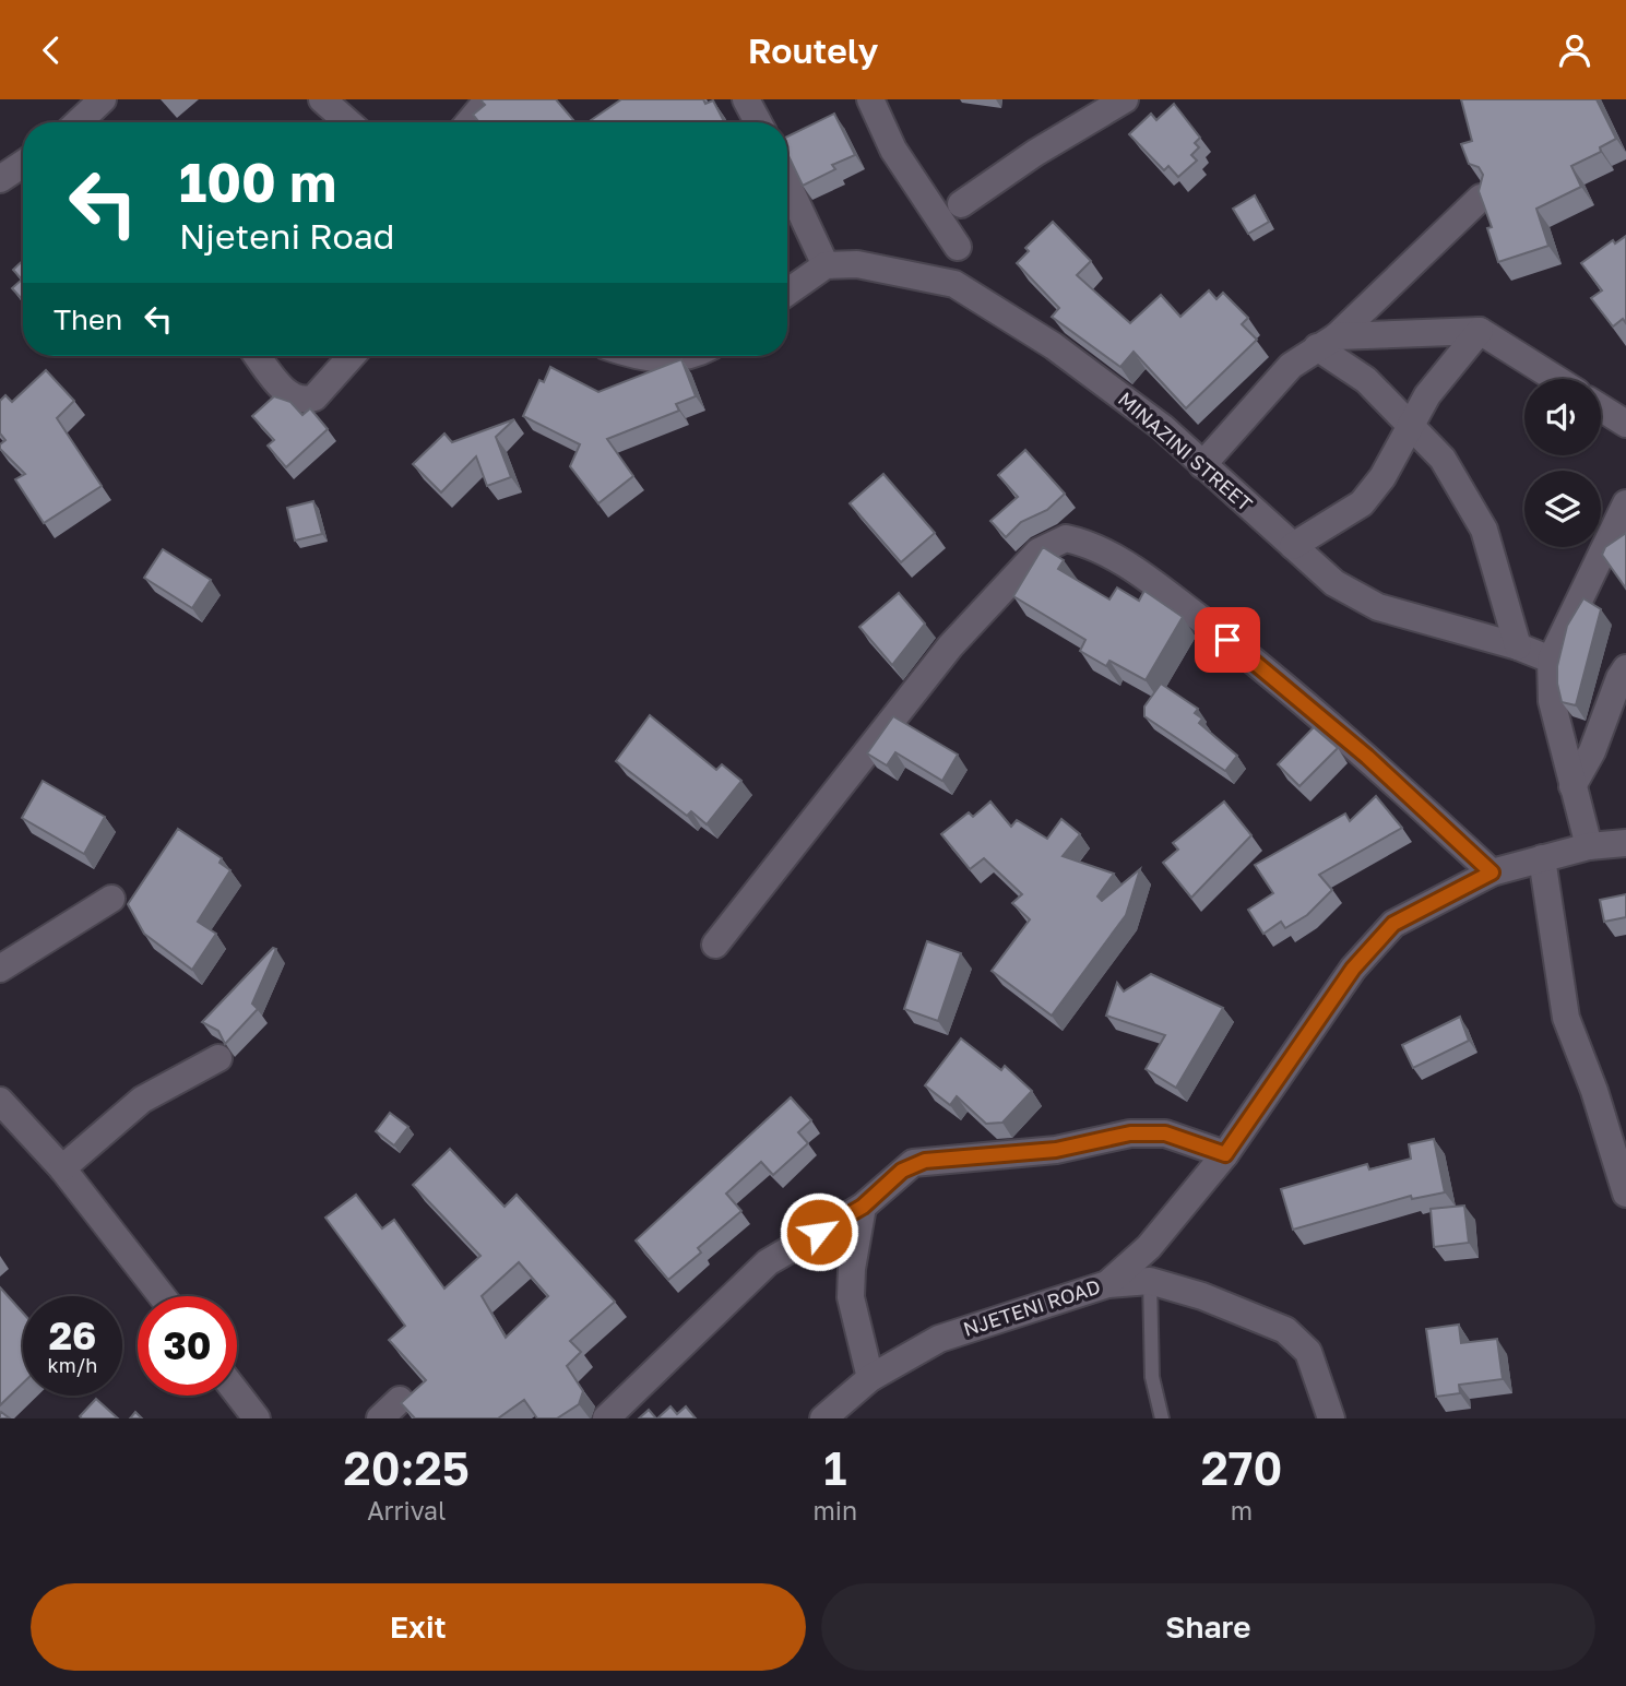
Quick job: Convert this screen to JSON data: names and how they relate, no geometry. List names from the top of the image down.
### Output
{
  "streets": {
    "street": ["MINAZINI STREET", "NJETENI ROAD"]
  },
  "page": {
    "header": "Routely",
    "turn": ["100 m", "Njeteni Road"],
    "then": "Then",
    "speed": "26 km/h",
    "limit": "30",
    "eta": [
      "20:25",
      "Arrival",
      "1",
      "min",
      "270",
      "m"
    ],
    "buttons": ["Exit", "Share"]
  }
}
